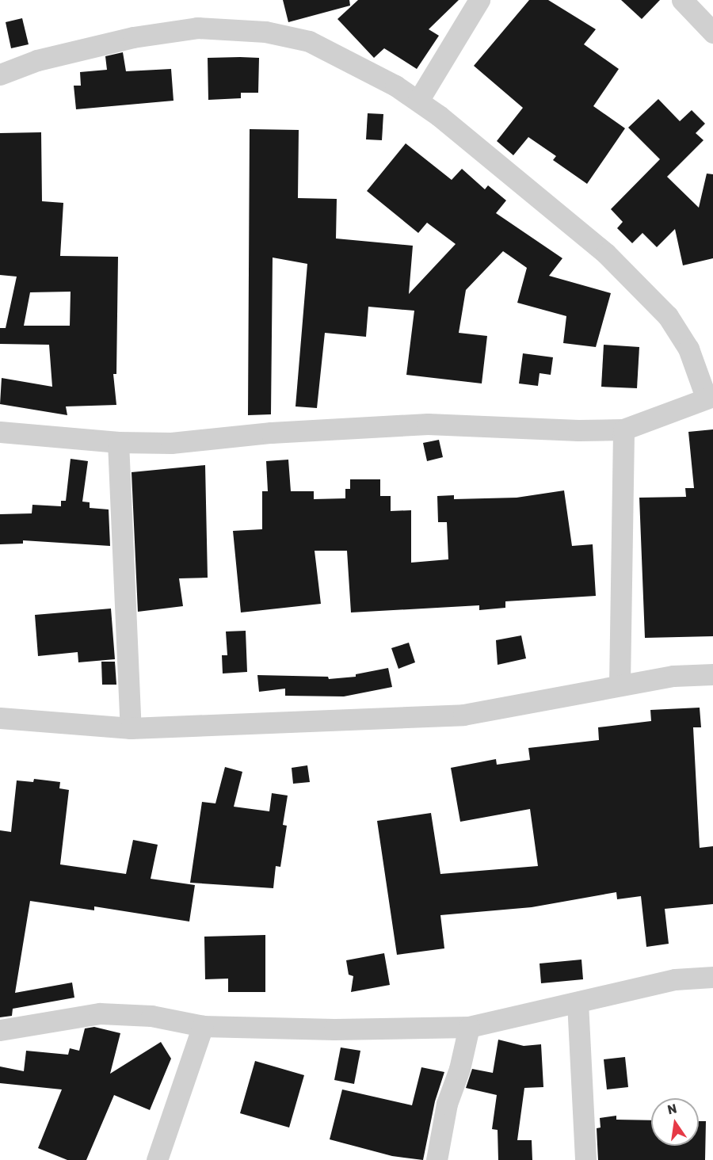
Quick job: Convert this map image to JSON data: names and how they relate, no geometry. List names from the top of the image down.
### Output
{
  "north": "top"
}
